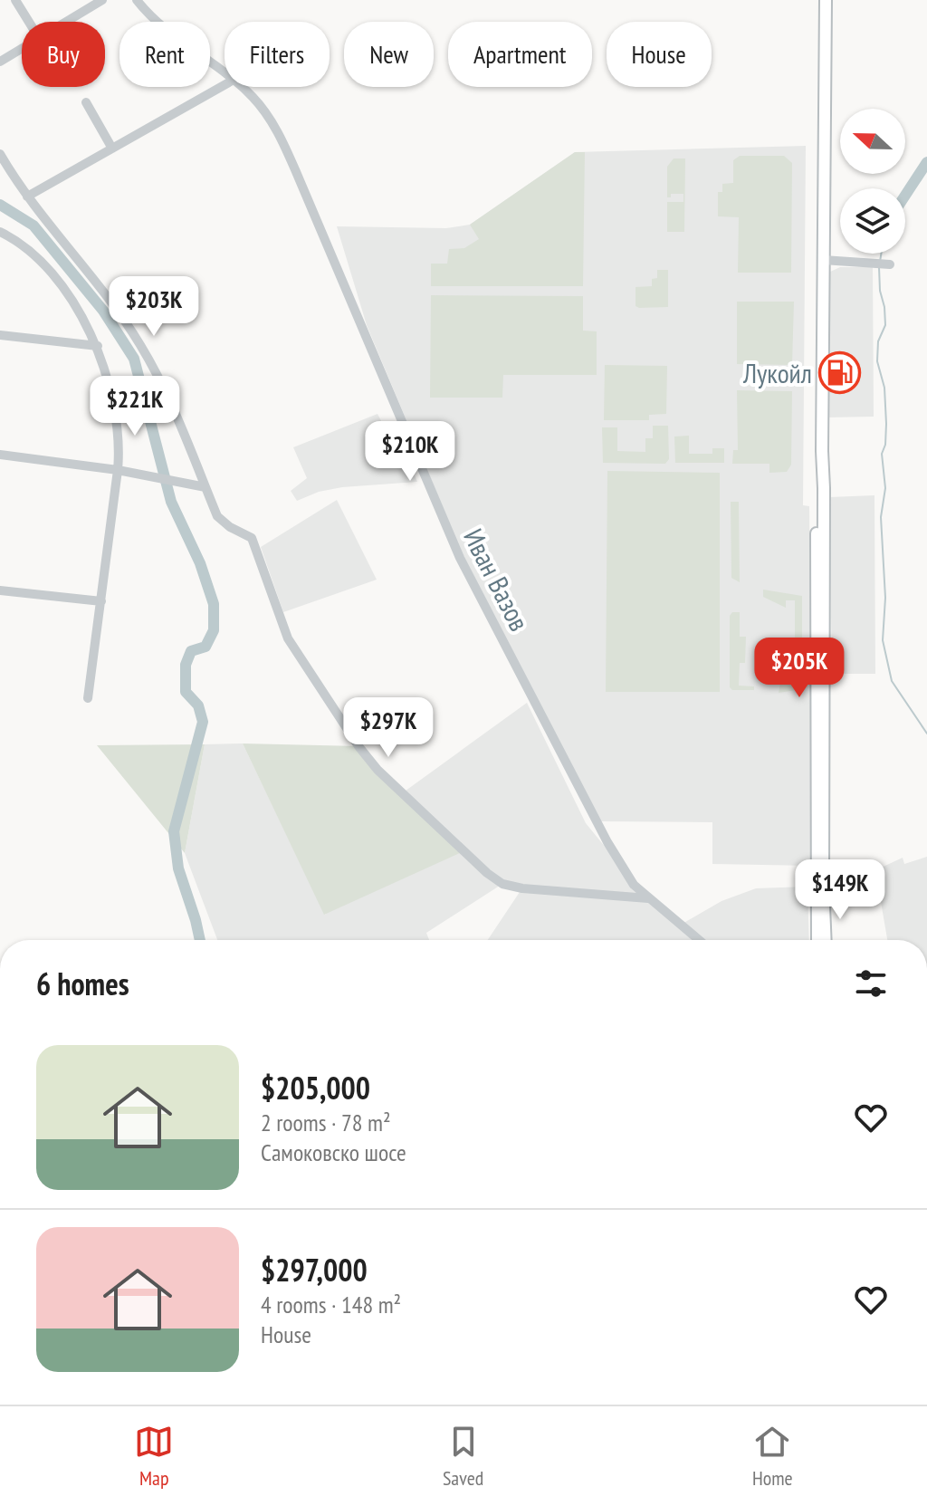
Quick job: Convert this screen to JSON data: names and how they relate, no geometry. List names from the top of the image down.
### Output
{
  "streets": {
    "street": ["Иван Вазов"]
  },
  "places": {
    "fuel station": ["Лукойл"]
  },
  "north": "left",
  "page": {
    "chip": [
      "Buy",
      "Rent",
      "Filters",
      "New",
      "Apartment",
      "House"
    ],
    "price": [
      "$203K",
      "$221K",
      "$210K",
      "$205K",
      "$297K",
      "$149K"
    ],
    "heading": "6 homes",
    "list": [
      {
        "name": "$205,000",
        "note": "2 rooms · 78 m² · Самоковско шосе"
      },
      {
        "name": "$297,000",
        "note": "4 rooms · 148 m² · House"
      }
    ],
    "tabs": ["Map", "Saved", "Home"]
  }
}
